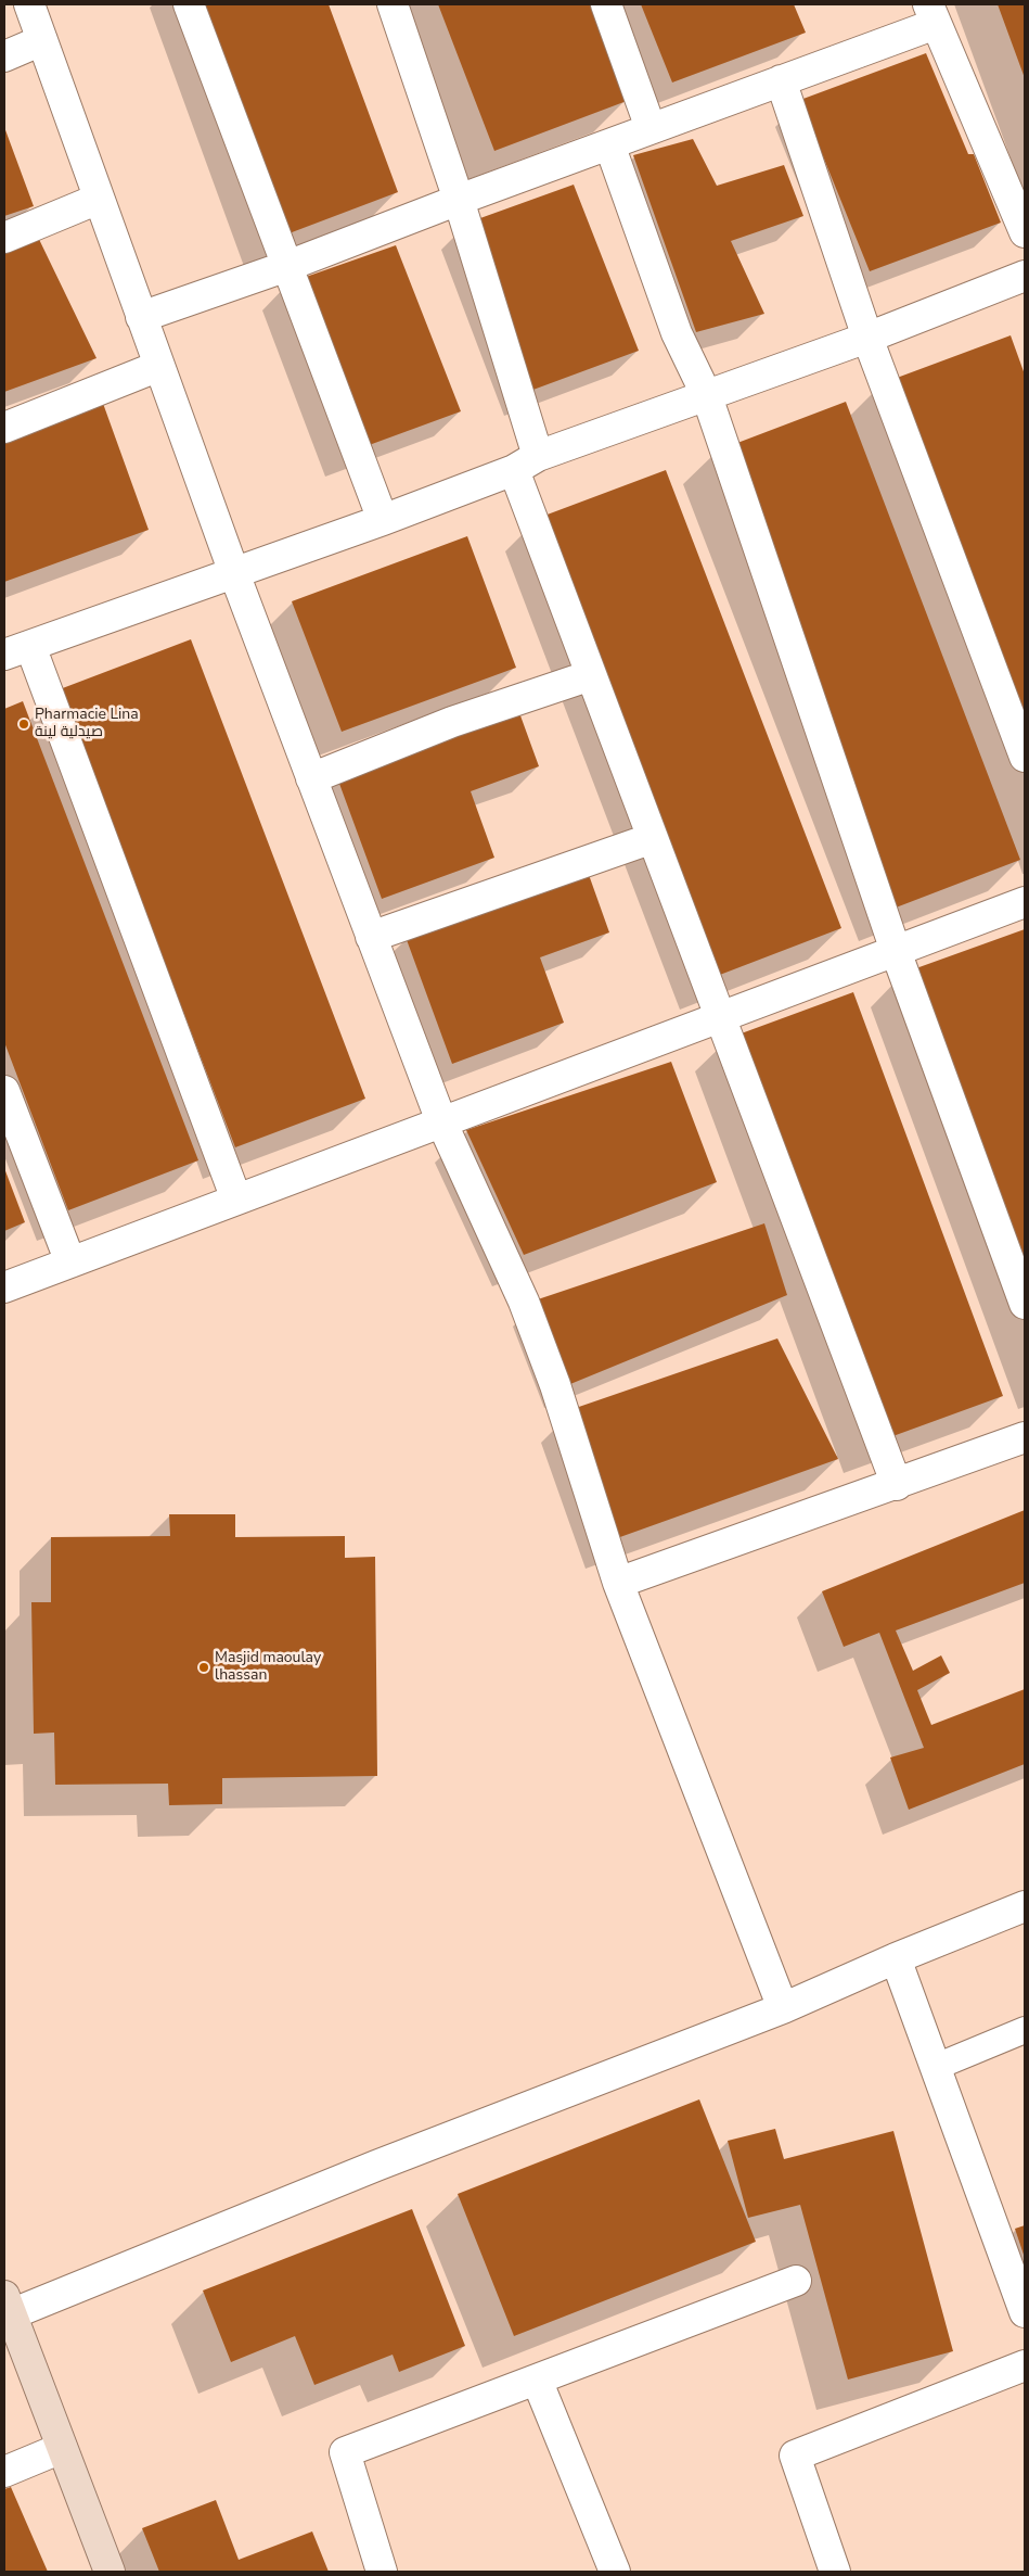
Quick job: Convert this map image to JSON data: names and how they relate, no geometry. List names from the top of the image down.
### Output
{
  "places": ["Pharmacie Lina صيدلية لينة", "Masjid maoulay lhassan"]
}
